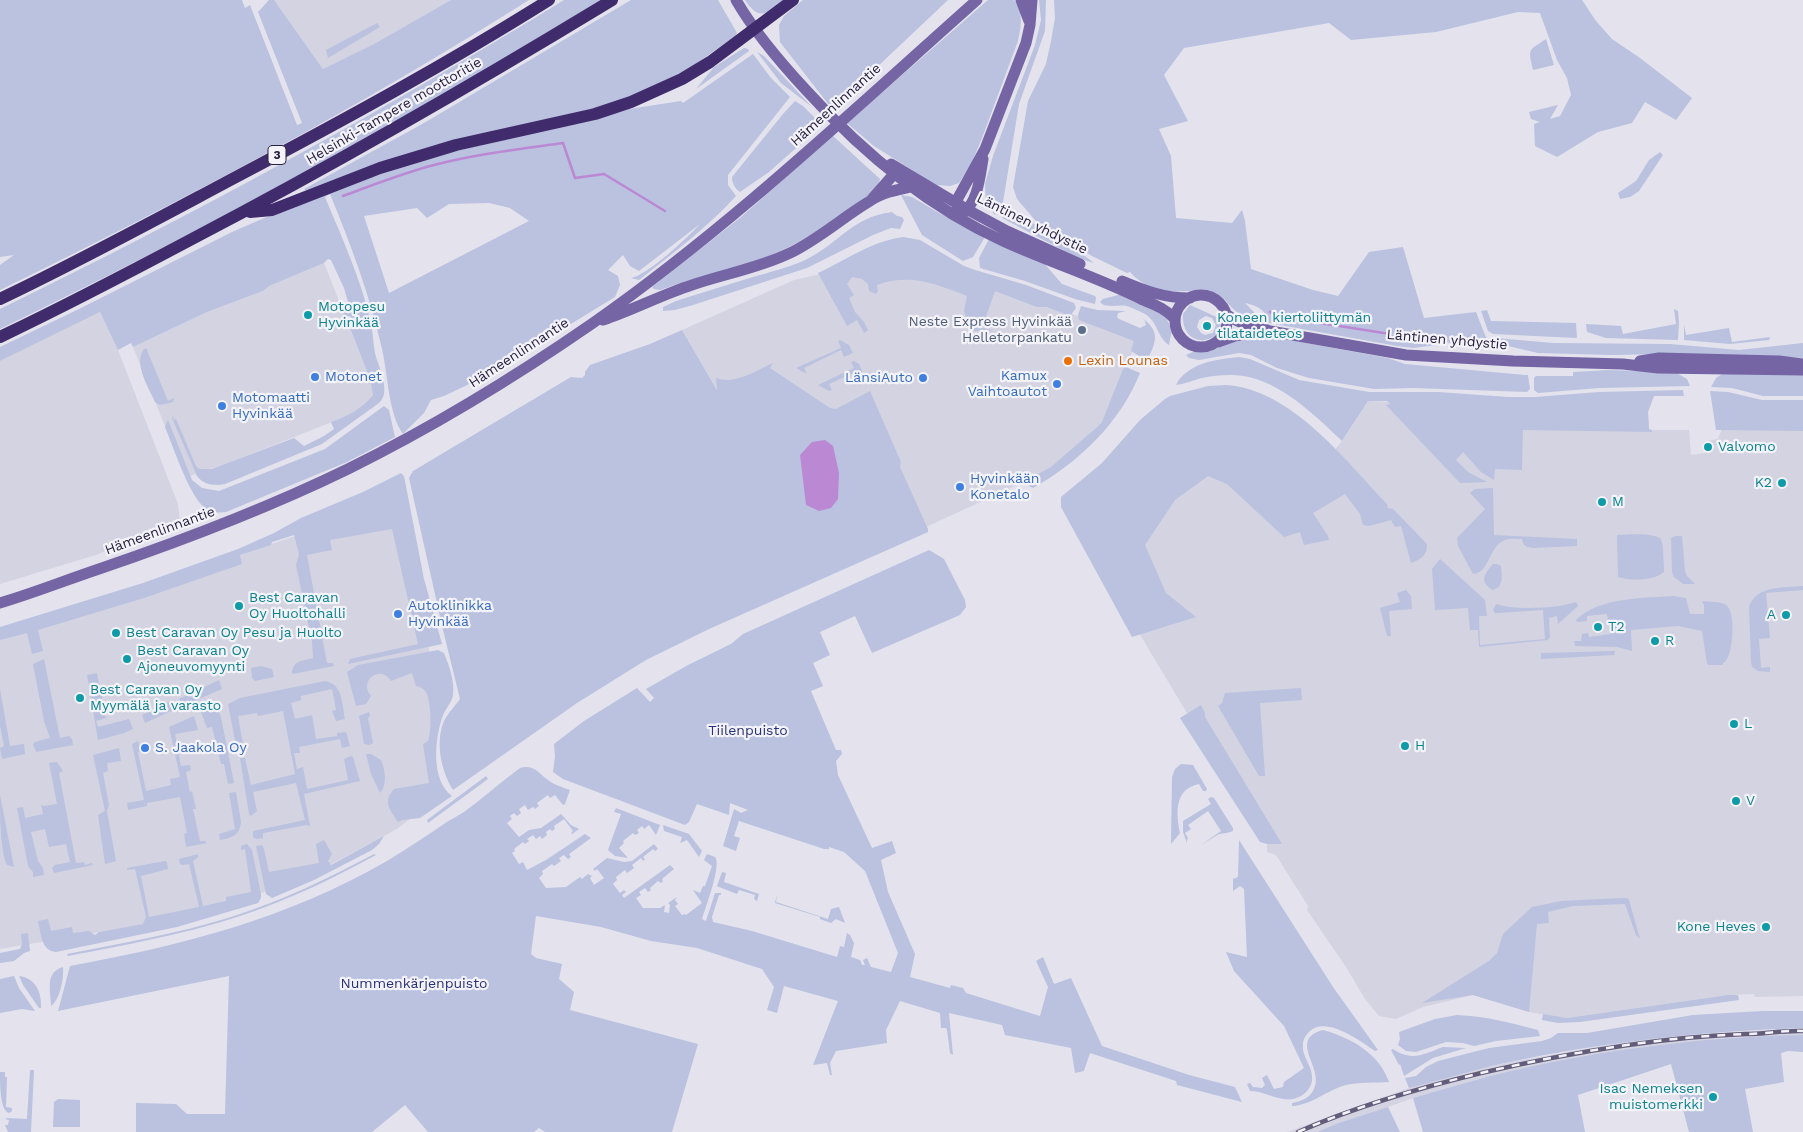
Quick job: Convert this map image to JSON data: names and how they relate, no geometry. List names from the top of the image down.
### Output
{
  "streets": {
    "highway": ["Helsinki-Tampere moottoritie", "3"],
    "main road": ["Hämeenlinnantie", "Läntinen yhdystie"]
  },
  "parks": ["Tiilenpuisto", "Nummenkärjenpuisto"],
  "places": [
    "Motopesu Hyvinkää",
    "Koneen kiertoliittymän tilataideteos",
    "Neste Express Hyvinkää Helletorpankatu",
    "Lexin Lounas",
    "Motonet",
    "LänsiAuto",
    "Kamux Vaihtoautot",
    "Motomaatti Hyvinkää",
    "Valvomo",
    "K2",
    "Hyvinkään Konetalo",
    "M",
    "Best Caravan Oy Huoltohalli",
    "Autoklinikka Hyvinkää",
    "A",
    "T2",
    "Best Caravan Oy Pesu ja Huolto",
    "R",
    "Best Caravan Oy Ajoneuvomyynti",
    "Best Caravan Oy Myymälä ja varasto",
    "L",
    "H",
    "S. Jaakola Oy",
    "V",
    "Kone Heves",
    "Isac Nemeksen muistomerkki"
  ]
}
